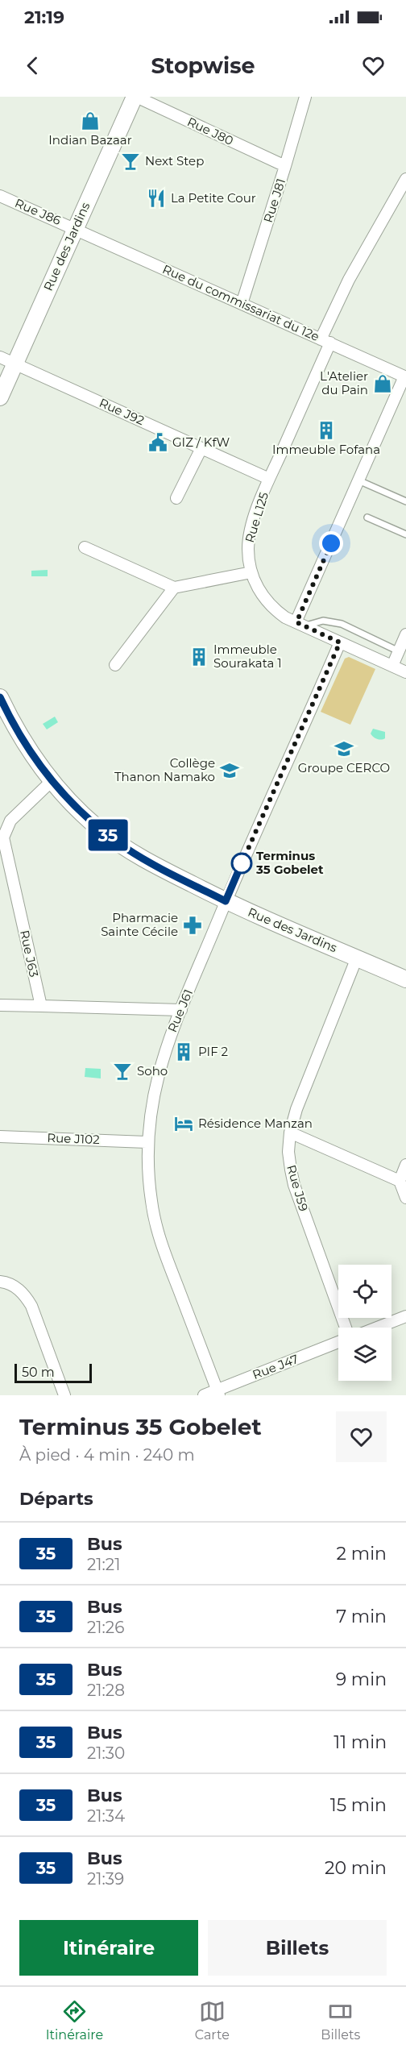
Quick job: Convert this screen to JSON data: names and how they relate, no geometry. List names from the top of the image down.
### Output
{
  "streets": {
    "main road": ["Rue des Jardins"],
    "street": [
      "Rue J80",
      "Rue J81",
      "Rue J86",
      "Rue du commissariat du 12e",
      "Rue J92",
      "Rue L125",
      "Rue J63",
      "Rue J61",
      "Rue J102",
      "Rue J59",
      "Rue J47"
    ]
  },
  "crossings": [
    ["Rue J80", "Rue J81"],
    ["Rue J80", "Rue des Jardins"],
    ["Rue J81", "Rue du commissariat du 12e"],
    ["Rue J86", "Rue des Jardins"],
    ["Rue J86", "Rue du commissariat du 12e"],
    ["Rue des Jardins", "Rue du commissariat du 12e"],
    ["Rue des Jardins", "Rue J92"],
    ["Rue des Jardins", "Rue J63"],
    ["Rue des Jardins", "Rue J61"],
    ["Rue des Jardins", "Rue J59"],
    ["Rue du commissariat du 12e", "Rue L125"],
    ["Rue J92", "Rue L125"],
    ["Rue L125", "Rue J61"],
    ["Rue J61", "Rue J102"],
    ["Rue J61", "Rue J47"]
  ],
  "places": {
    "shop": ["Indian Bazaar", "L'Atelier du Pain"],
    "bar": ["Next Step", "Soho"],
    "restaurant": ["La Petite Cour"],
    "building": ["Immeuble Fofana", "Immeuble Sourakata 1", "PIF 2"],
    "public building": ["GIZ / KfW"],
    "school or university": ["Groupe CERCO", "Collège Thanon Namako"],
    "other": ["Terminus 35 Gobelet"],
    "pharmacy": ["Pharmacie Sainte Cécile"],
    "hotel": ["Résidence Manzan"]
  },
  "lines": ["bus line 35"],
  "scale_bar": "50 m",
  "page": {
    "status": "21:19",
    "header": "Stopwise",
    "on_map": "35",
    "scale": "50 m",
    "heading": [
      ["Terminus 35 Gobelet", "À pied · 4 min · 240 m"],
      "Départs"
    ],
    "list": [
      {
        "mark": "35",
        "name": "Bus",
        "note": "21:21",
        "value": "2 min"
      },
      {
        "mark": "35",
        "name": "Bus",
        "note": "21:26",
        "value": "7 min"
      },
      {
        "mark": "35",
        "name": "Bus",
        "note": "21:28",
        "value": "9 min"
      },
      {
        "mark": "35",
        "name": "Bus",
        "note": "21:30",
        "value": "11 min"
      },
      {
        "mark": "35",
        "name": "Bus",
        "note": "21:34",
        "value": "15 min"
      },
      {
        "mark": "35",
        "name": "Bus",
        "note": "21:39",
        "value": "20 min"
      }
    ],
    "buttons": ["Itinéraire", "Billets"],
    "tabs": ["Itinéraire", "Carte", "Billets"]
  }
}
